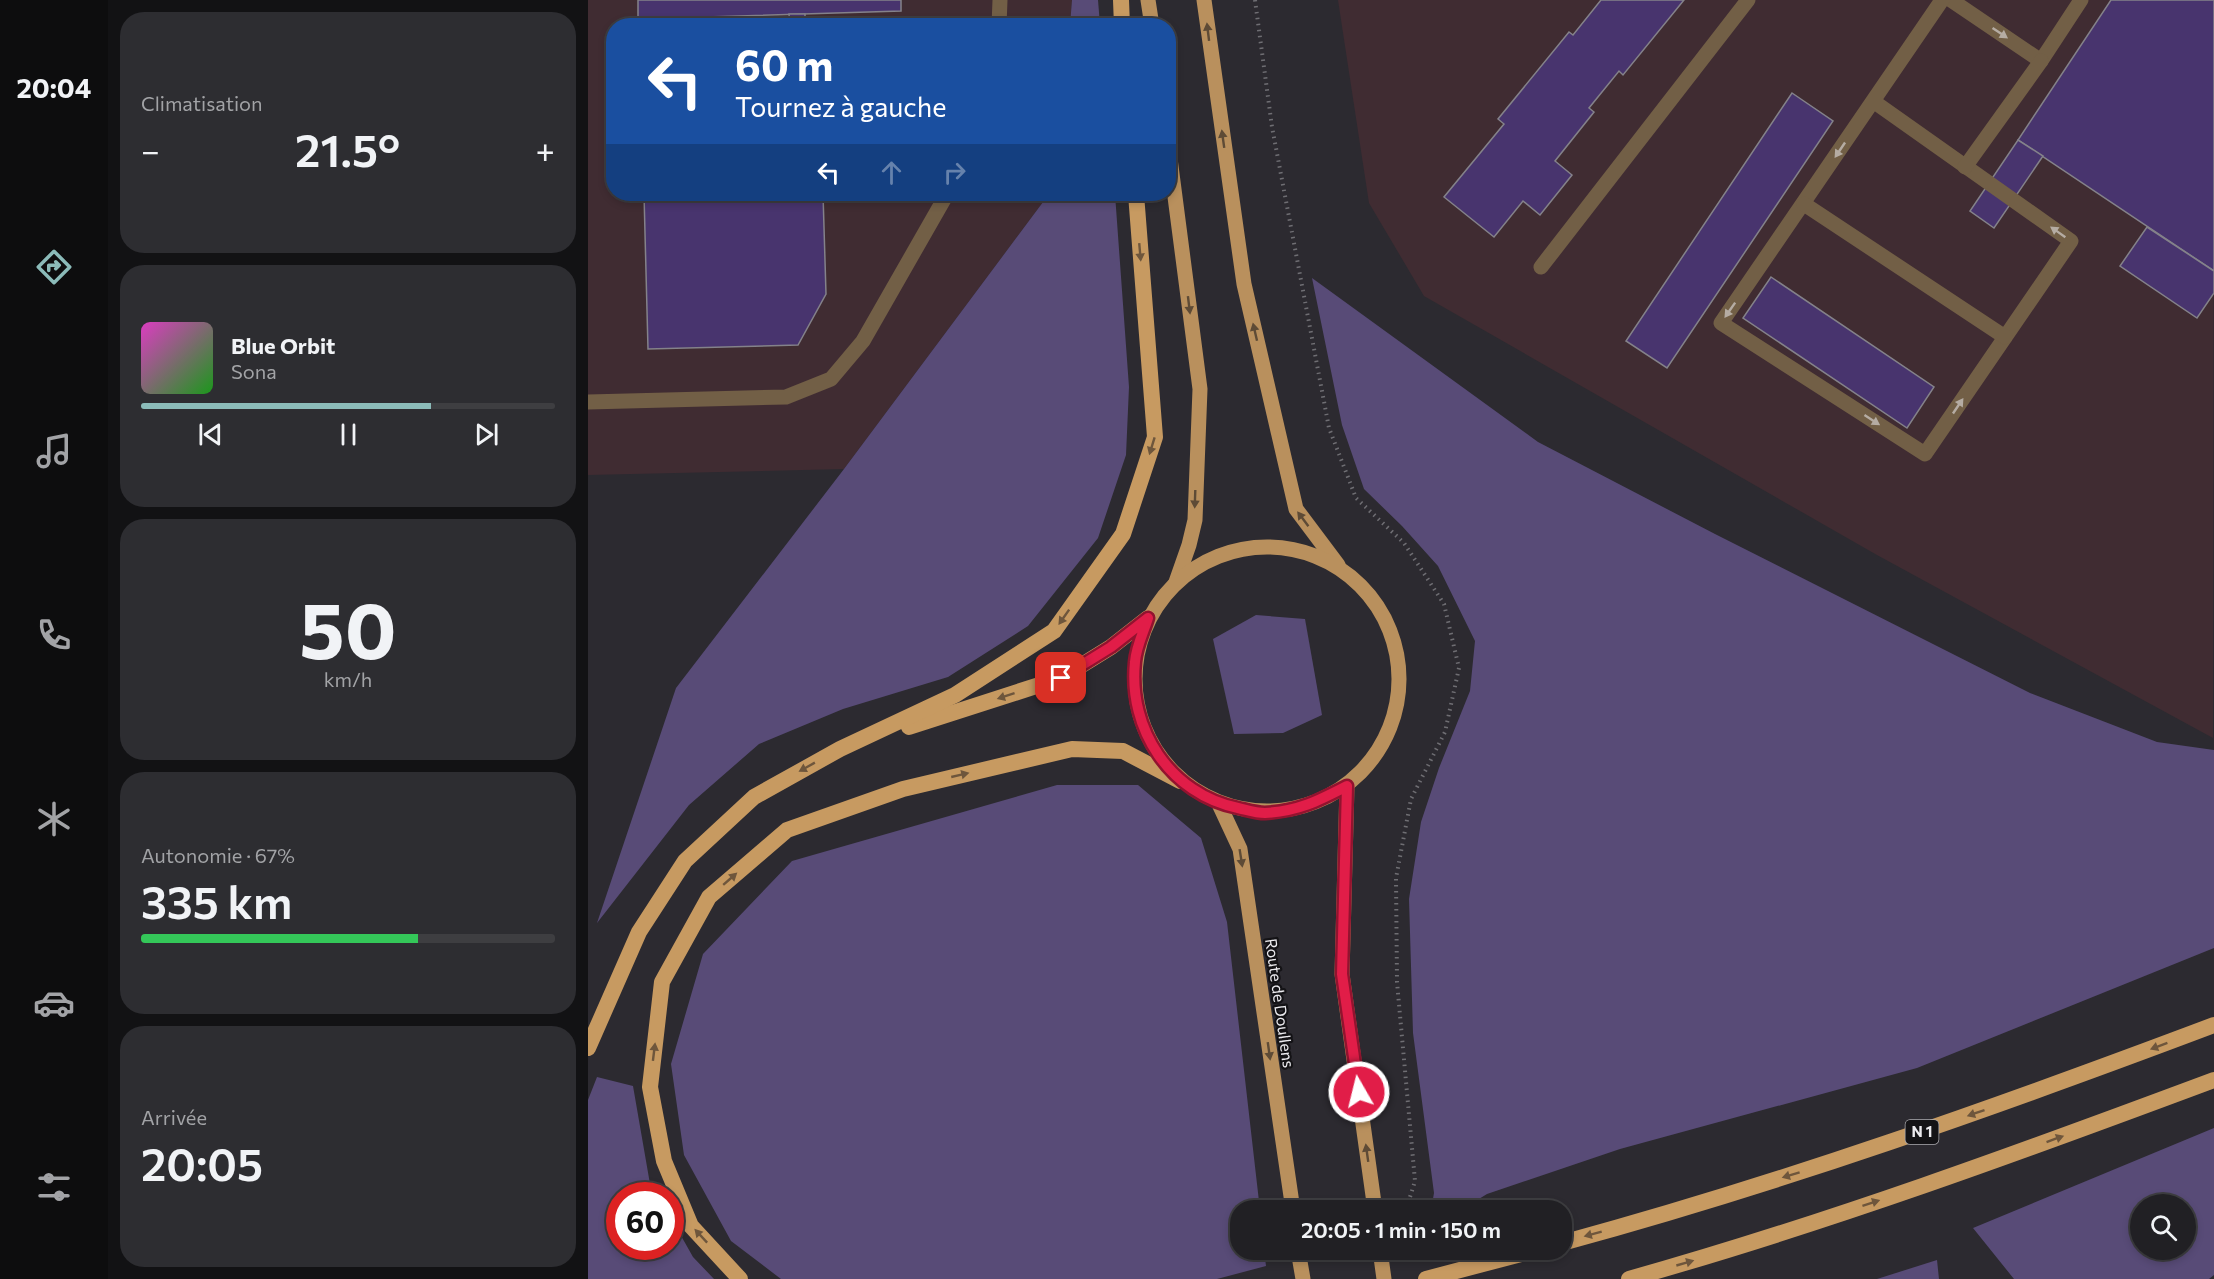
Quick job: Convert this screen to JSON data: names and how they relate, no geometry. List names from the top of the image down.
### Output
{
  "streets": {
    "highway": ["N 1"],
    "main road": ["Route de Doullens"]
  },
  "page": {
    "tabs": "20:04",
    "tile": [
      "Climatisation",
      ["50", "km/h"],
      ["Autonomie · 67%", "335 km"],
      ["Arrivée", "20:05"]
    ],
    "turn": ["60 m", "Tournez à gauche"],
    "heat": ["−", "21.5°", "+"],
    "song": ["Blue Orbit", "Sona"],
    "limit": "60",
    "trip": "20:05 · 1 min · 150 m"
  }
}
